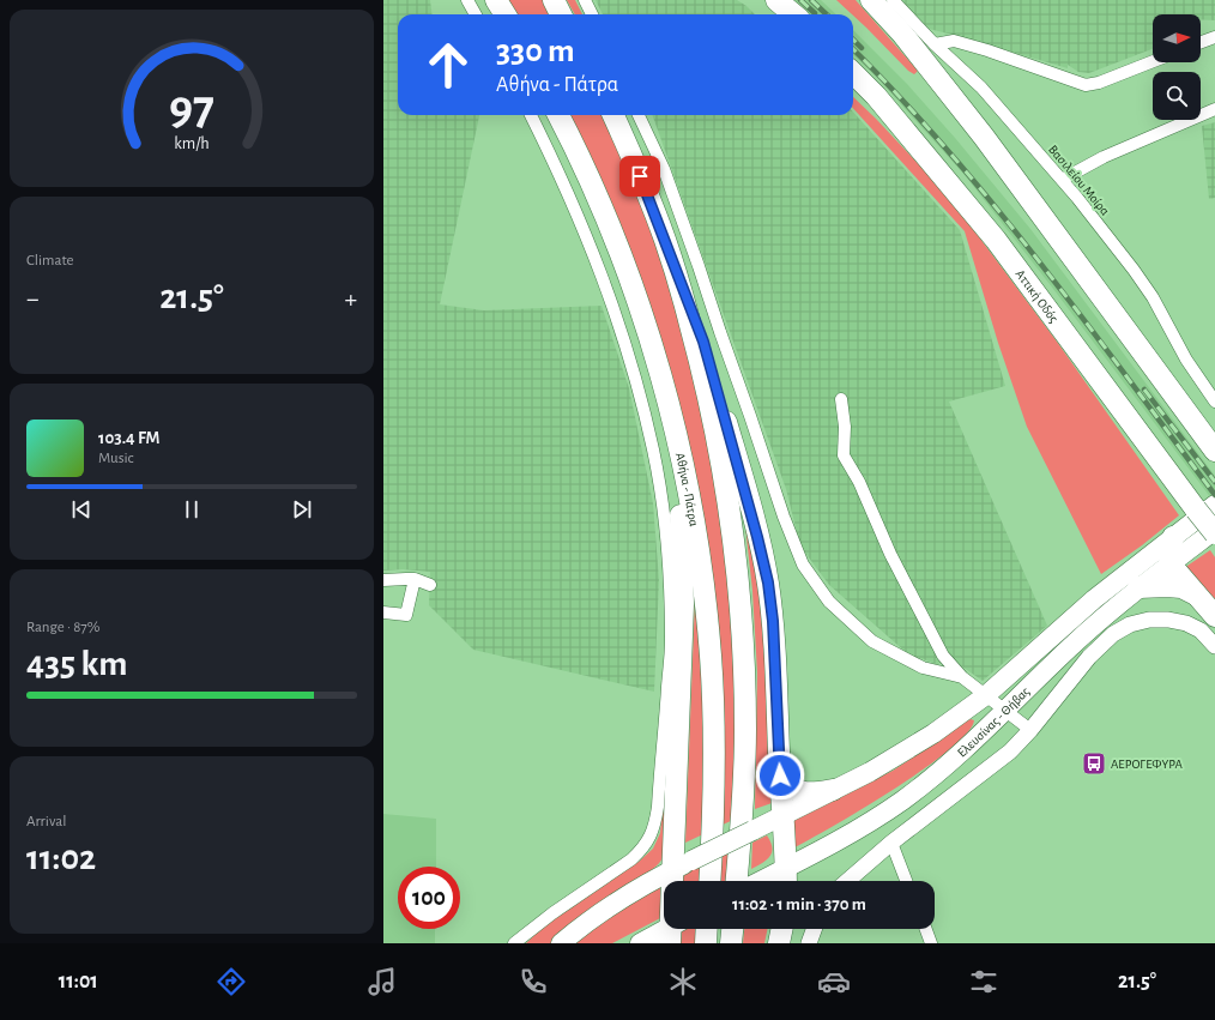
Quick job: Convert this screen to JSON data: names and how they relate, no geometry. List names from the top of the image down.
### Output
{
  "streets": {
    "highway": ["Αττική Οδός", "Αθήνα - Πάτρα"],
    "main road": ["Ελευσίνας - Θήβας"],
    "street": ["Βασιλείου Μοίρα"]
  },
  "crossings": [
    ["Αττική Οδός", "Ελευσίνας - Θήβας"]
  ],
  "places": {
    "bus stop": ["ΑΕΡΟΓΕΦΥΡΑ"]
  },
  "north": "right",
  "page": {
    "turn": ["330 m", "Αθήνα - Πάτρα"],
    "tile": [
      "Climate",
      ["Range · 87%", "435 km"],
      ["Arrival", "11:02"]
    ],
    "heat": ["−", "21.5°", "+"],
    "song": ["103.4 FM", "Music"],
    "limit": "100",
    "trip": "11:02 · 1 min · 370 m",
    "tabs": ["11:01", "21.5°"],
    "gauge": ["97", "km/h"]
  }
}
